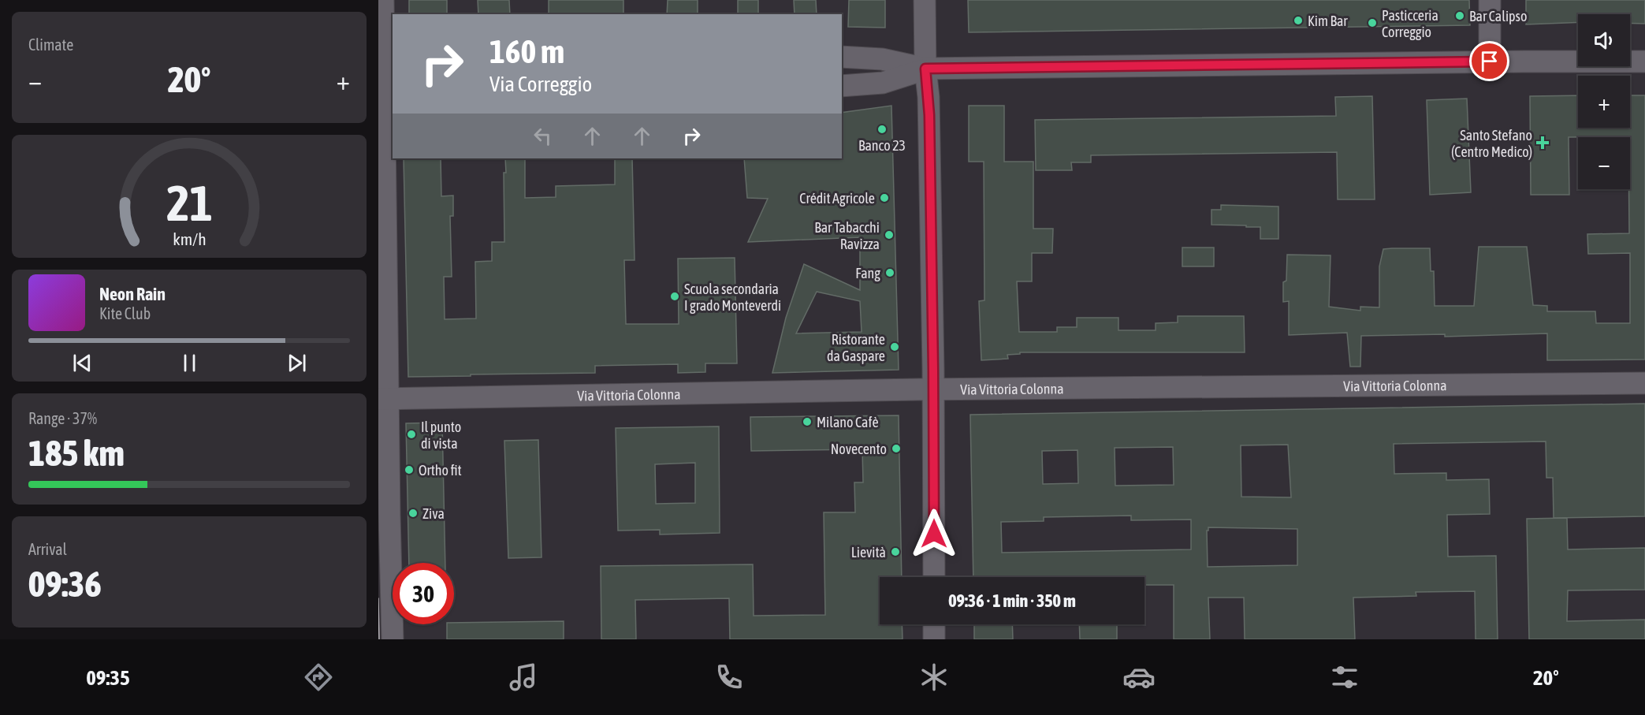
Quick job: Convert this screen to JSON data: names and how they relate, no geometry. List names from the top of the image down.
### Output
{
  "streets": {
    "street": ["Via Vittoria Colonna"]
  },
  "places": {
    "other": [
      "Bar Calipso",
      "Kim Bar",
      "Pasticceria Correggio",
      "Banco 23",
      "Crédit Agricole",
      "Bar Tabacchi Ravizza",
      "Fang",
      "Scuola secondaria I grado Monteverdi",
      "Ristorante da Gaspare",
      "Milano Cafè",
      "Il punto di vista",
      "Novecento",
      "Ortho fit",
      "Ziva",
      "Lievità"
    ],
    "health": ["Santo Stefano (Centro Medico)"]
  },
  "page": {
    "tile": [
      "Climate",
      ["Range · 37%", "185 km"],
      ["Arrival", "09:36"]
    ],
    "map_buttons": ["+", "−"],
    "turn": ["160 m", "Via Correggio"],
    "heat": ["−", "20°", "+"],
    "song": ["Neon Rain", "Kite Club"],
    "limit": "30",
    "trip": "09:36 · 1 min · 350 m",
    "tabs": ["09:35", "20°"],
    "gauge": ["21", "km/h"]
  }
}
